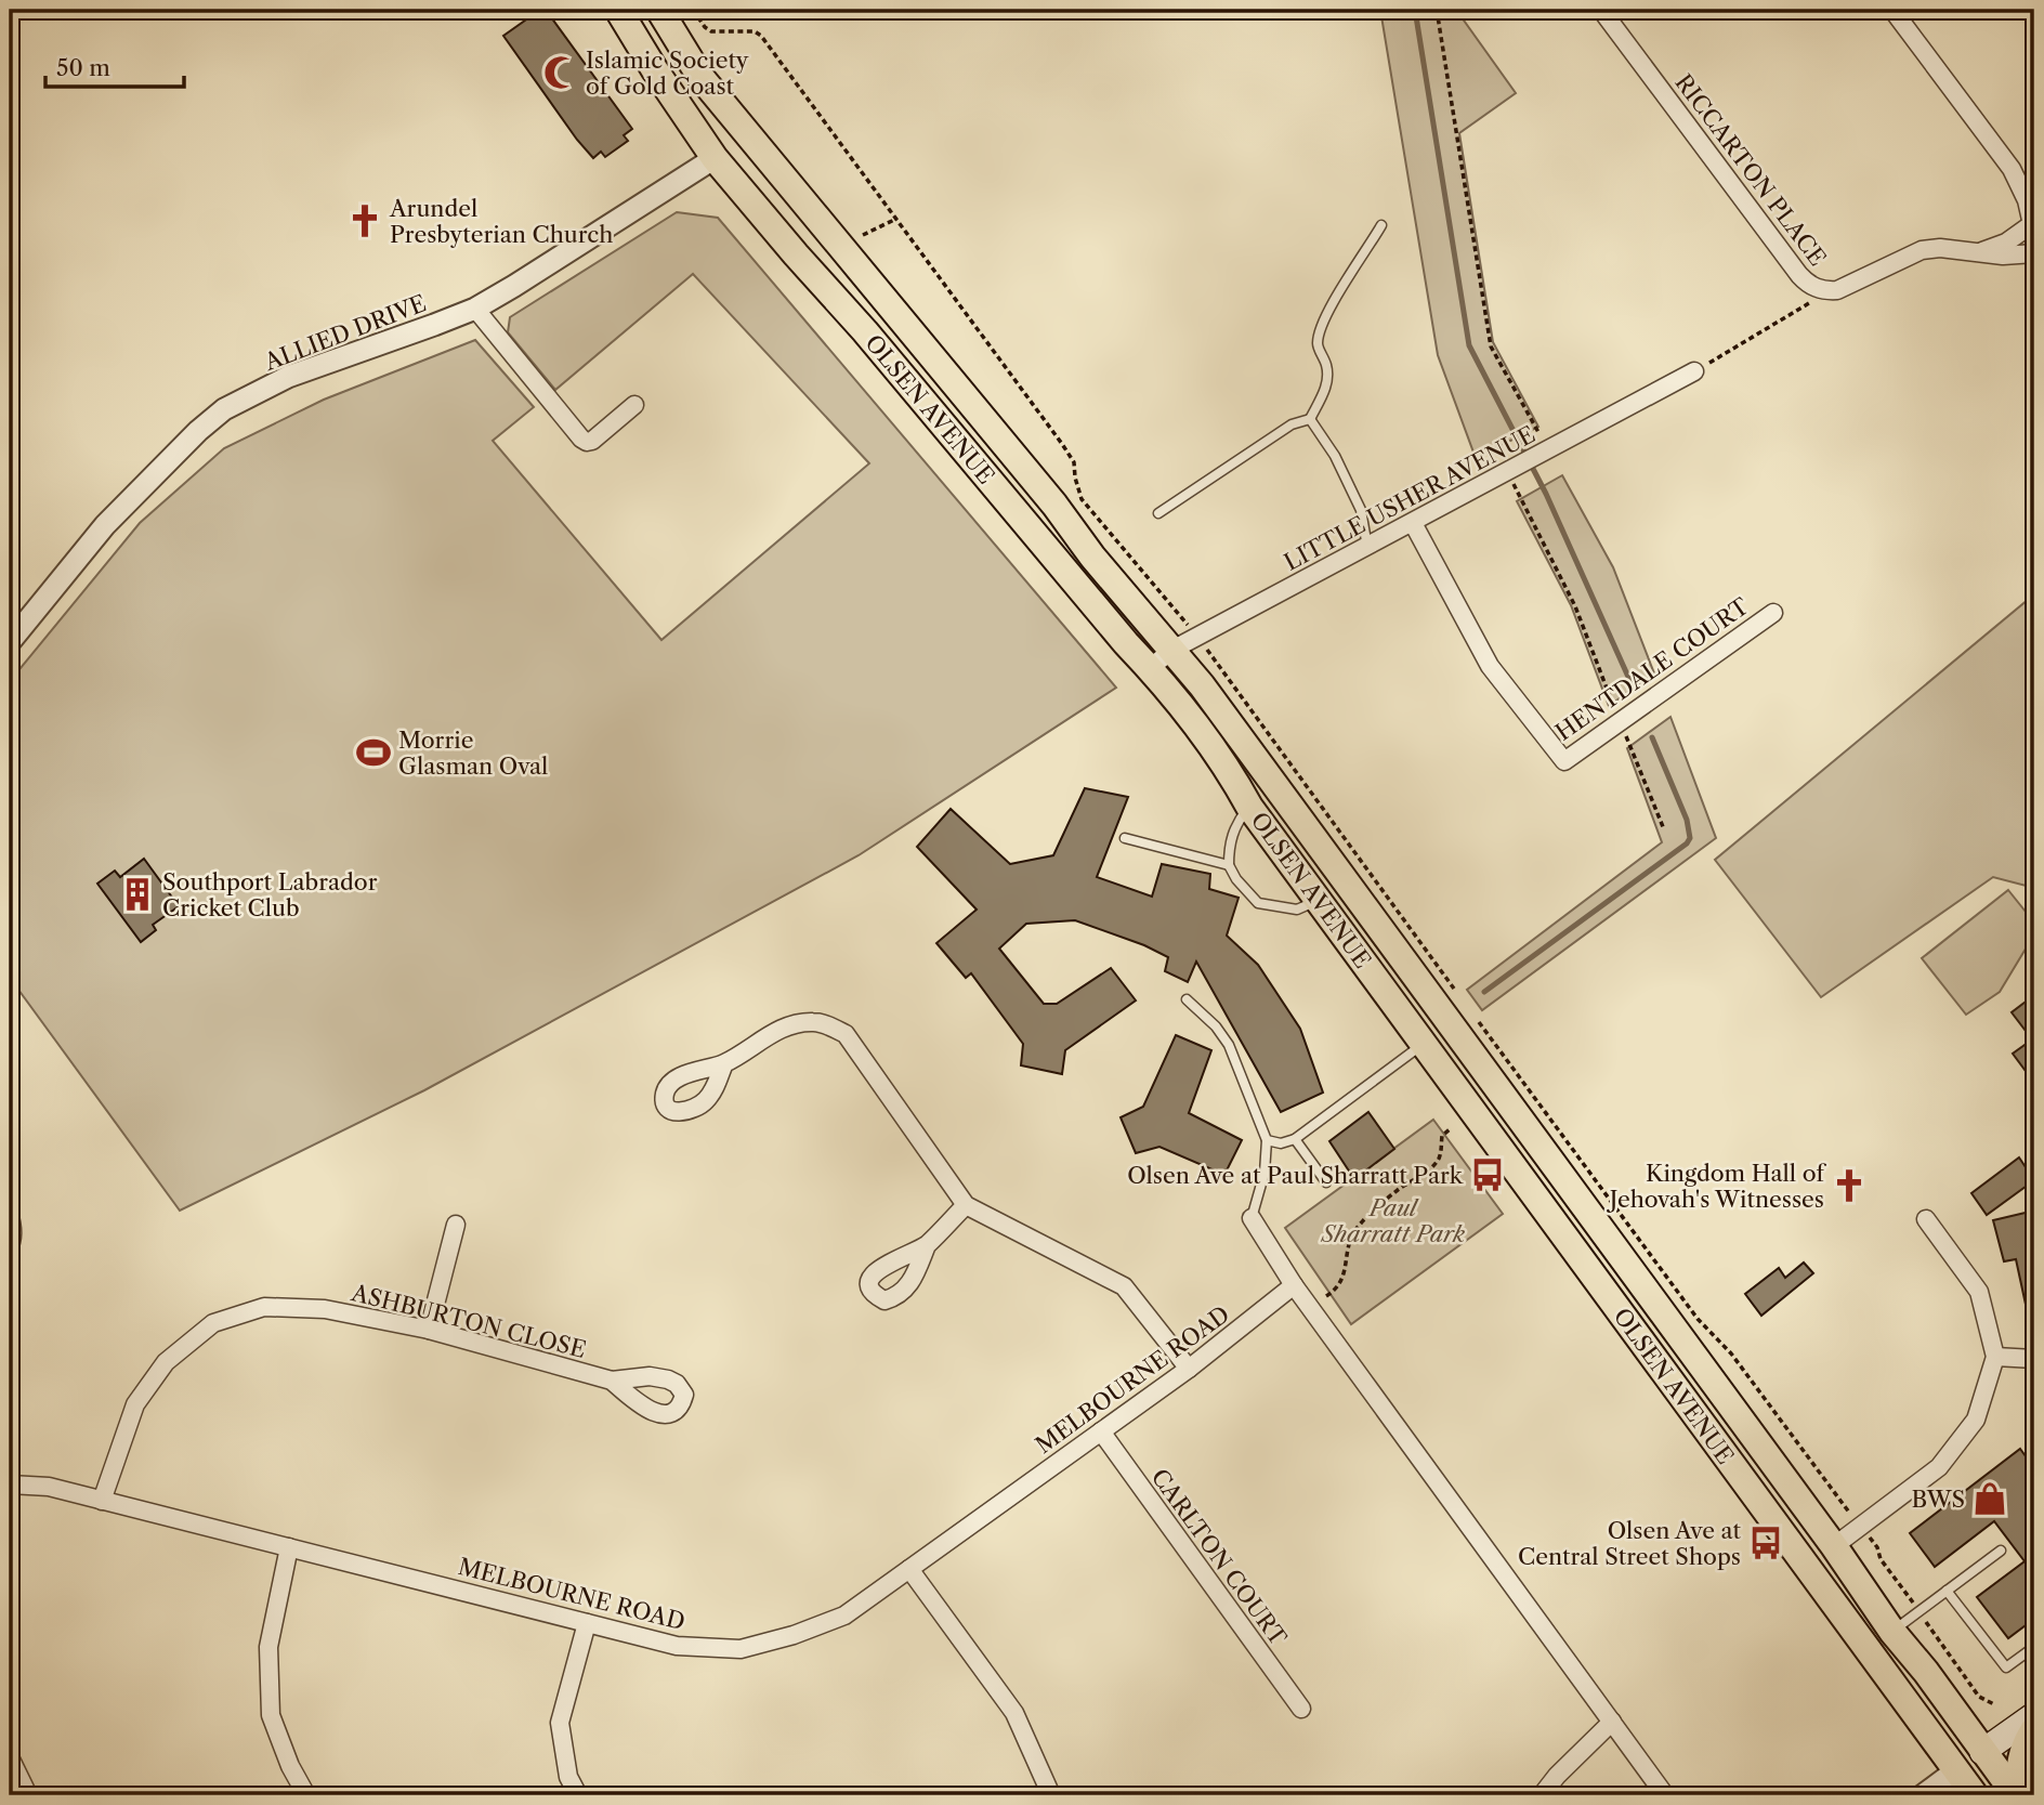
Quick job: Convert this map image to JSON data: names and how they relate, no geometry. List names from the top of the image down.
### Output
{
  "streets": {
    "main road": ["OLSEN AVENUE"],
    "street": [
      "RICCARTON PLACE",
      "ALLIED DRIVE",
      "LITTLE USHER AVENUE",
      "HENTDALE COURT",
      "ASHBURTON CLOSE",
      "MELBOURNE ROAD",
      "CARLTON COURT"
    ]
  },
  "crossings": [
    ["ALLIED DRIVE", "OLSEN AVENUE"],
    ["OLSEN AVENUE", "LITTLE USHER AVENUE"],
    ["LITTLE USHER AVENUE", "HENTDALE COURT"],
    ["ASHBURTON CLOSE", "MELBOURNE ROAD"],
    ["MELBOURNE ROAD", "CARLTON COURT"]
  ],
  "parks": ["Paul Sharratt Park"],
  "places": {
    "mosque": ["Islamic Society of Gold Coast"],
    "church": ["Arundel Presbyterian Church", "Kingdom Hall of Jehovah's Witnesses"],
    "sports": ["Morrie Glasman Oval"],
    "building": ["Southport Labrador Cricket Club"],
    "bus stop": ["Olsen Ave at Paul Sharratt Park", "Olsen Ave at Central Street Shops"],
    "shop": ["BWS"]
  },
  "scale_bar": "50 m"
}
